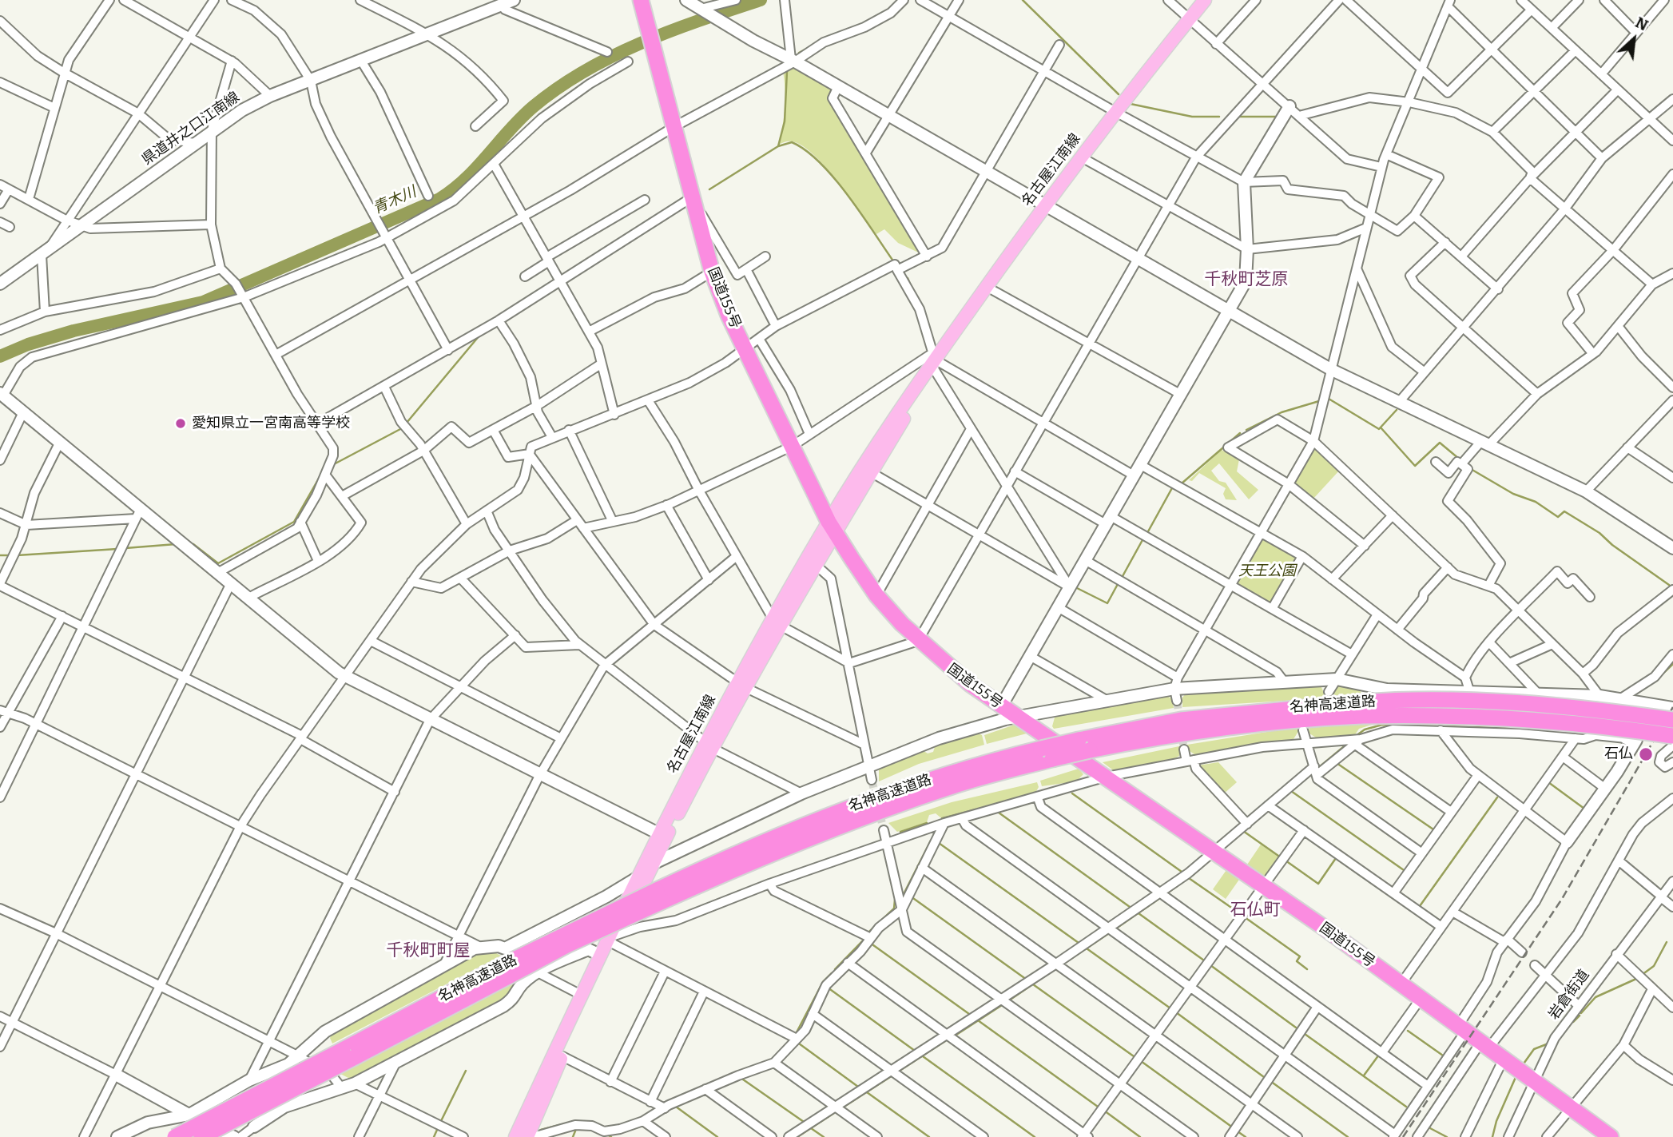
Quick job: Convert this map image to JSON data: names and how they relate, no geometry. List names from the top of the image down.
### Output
{
  "streets": {
    "highway": ["国道155号", "名神高速道路"],
    "main road": ["名古屋江南線"],
    "street": ["県道井之口江南線", "岩倉街道"]
  },
  "crossings": [
    ["名古屋江南線", "国道155号"],
    ["国道155号", "岩倉街道"]
  ],
  "districts": ["千秋町芝原", "石仏町", "千秋町町屋"],
  "water": ["青木川"],
  "parks": ["天王公園"],
  "places": ["愛知県立一宮南高等学校", "石仏"],
  "north": "top right"
}
